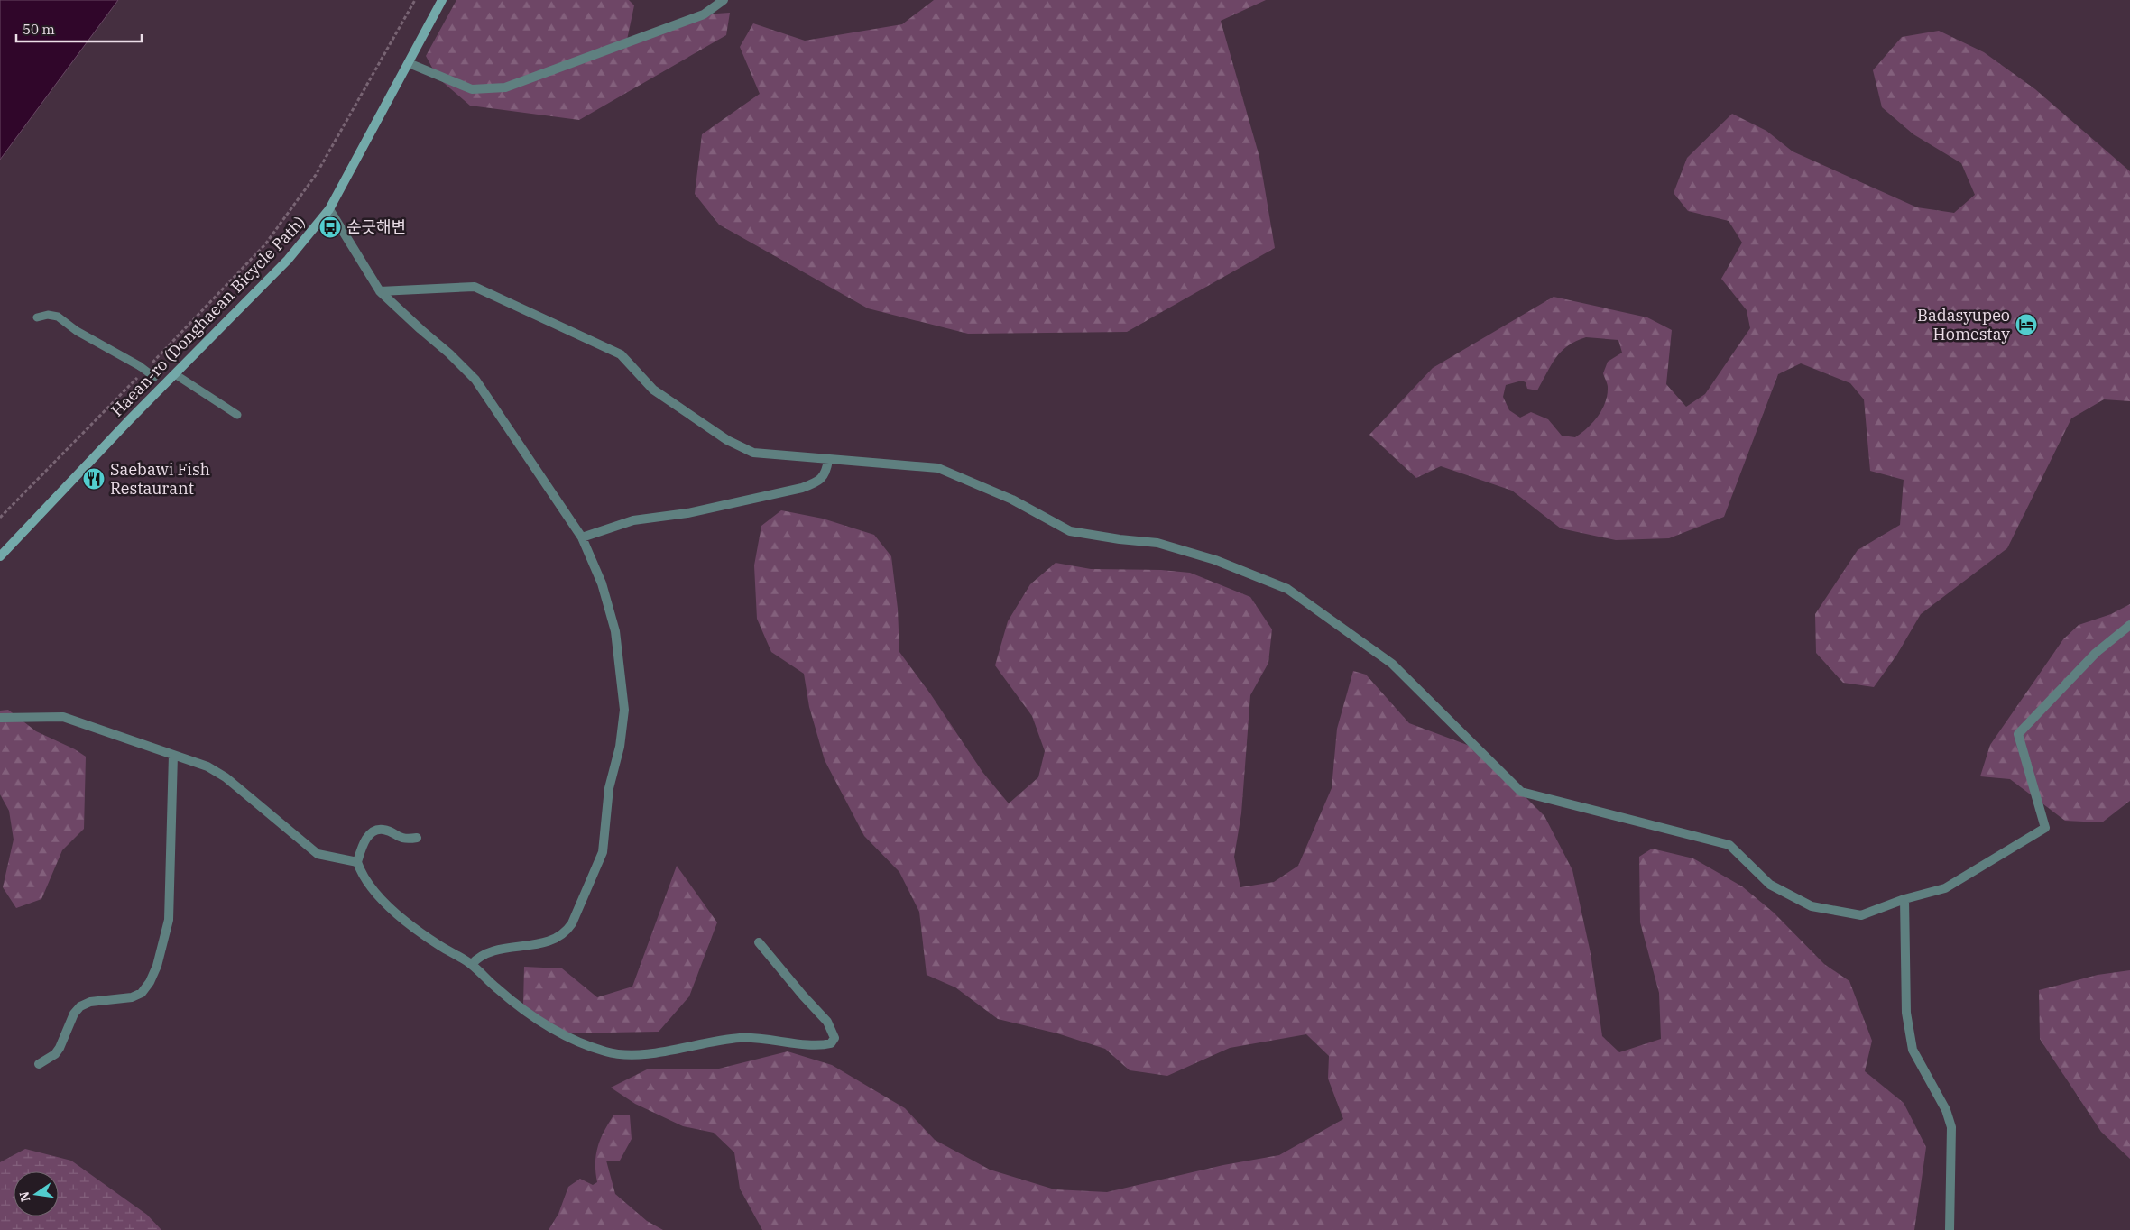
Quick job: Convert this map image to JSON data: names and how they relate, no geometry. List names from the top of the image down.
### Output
{
  "streets": {
    "street": ["Haean-ro (Donghaean Bicycle Path)"]
  },
  "places": {
    "bus stop": ["순긋해변"],
    "hotel": ["Badasyupeo Homestay"],
    "restaurant": ["Saebawi Fish Restaurant"]
  },
  "scale_bar": "50 m",
  "north": "left"
}
